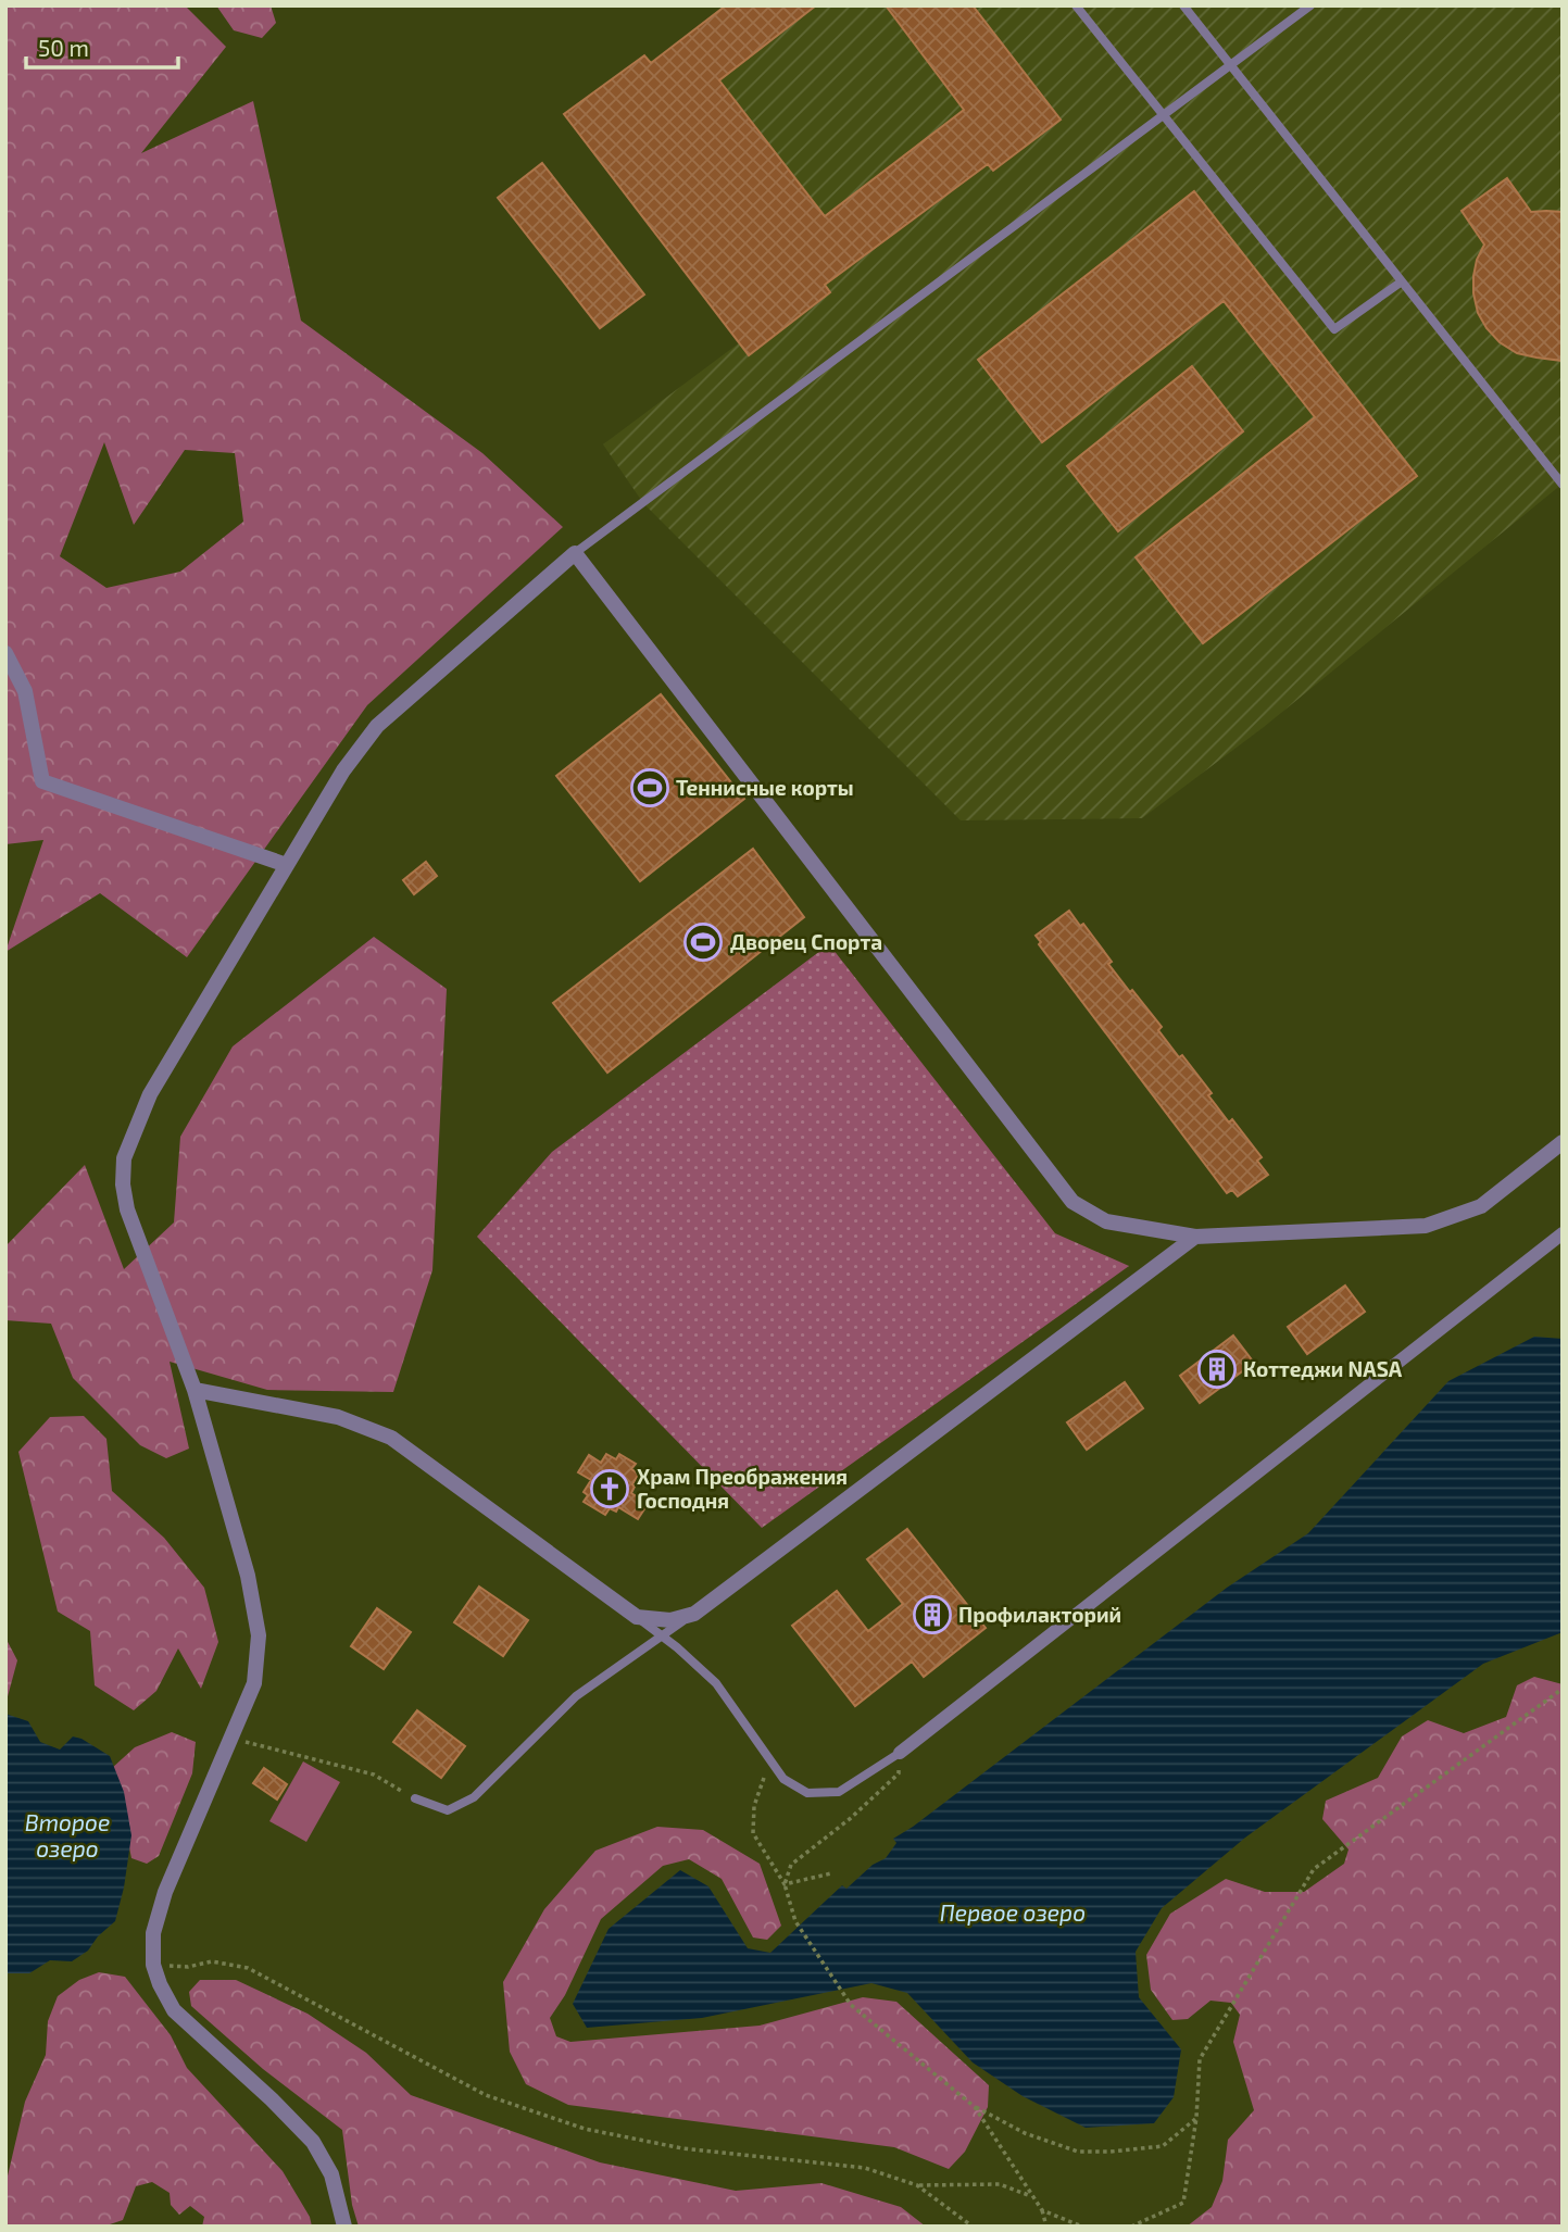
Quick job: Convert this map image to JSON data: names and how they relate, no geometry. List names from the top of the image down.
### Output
{
  "water": ["Второе озеро", "Первое озеро"],
  "places": {
    "sports": ["Теннисные корты", "Дворец Спорта"],
    "building": ["Коттеджи NASA", "Профилакторий"],
    "church": ["Храм Преображения Господня"]
  },
  "scale_bar": "50 m"
}
